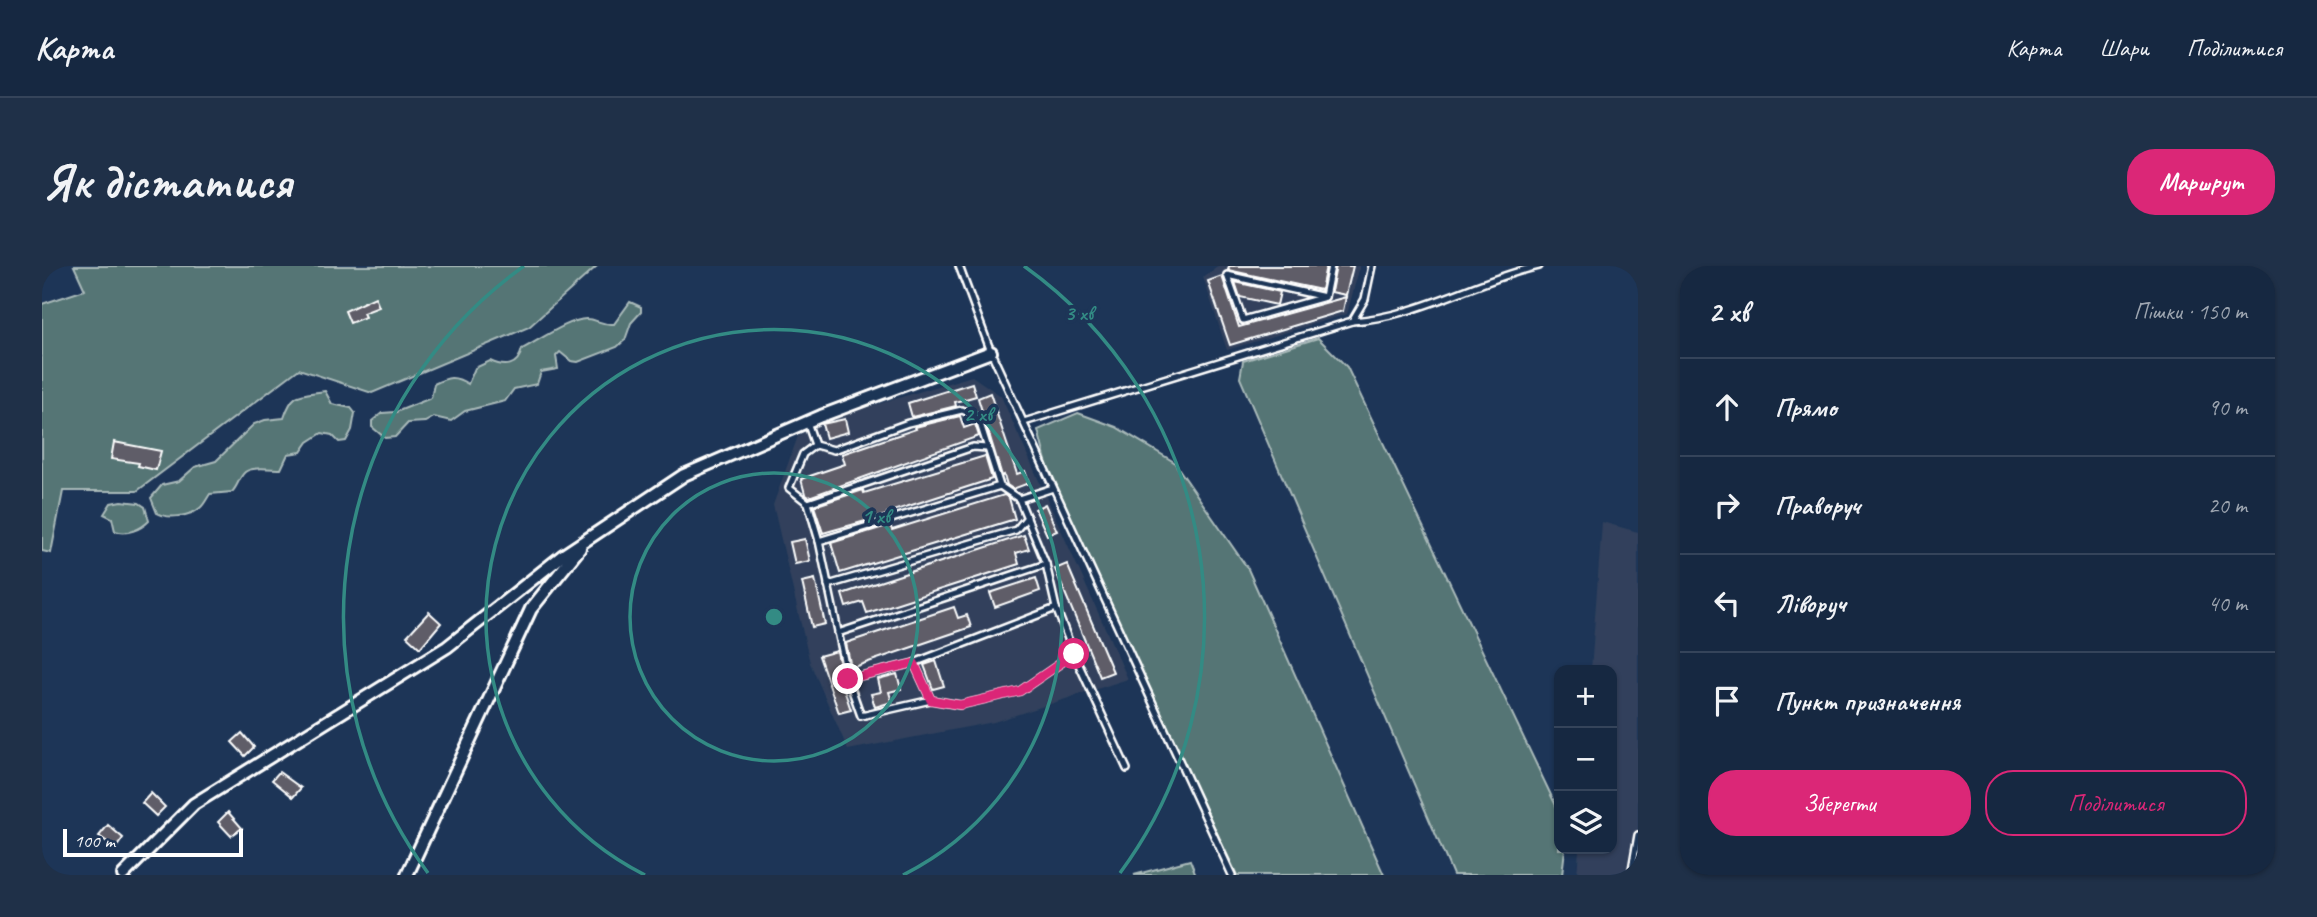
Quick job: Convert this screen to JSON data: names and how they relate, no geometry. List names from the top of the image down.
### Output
{
  "scale_bar": "100 m",
  "page": {
    "header": "Карта",
    "nav": ["Карта", "Шари", "Поділитися"],
    "buttons": [
      "Маршрут",
      ["Зберегти", "Поділитися"]
    ],
    "title": "Як дістатися",
    "heading": ["2 хв", "Пішки · 150 m"],
    "list": [
      ["Прямо", "90 m"],
      ["Праворуч", "20 m"],
      ["Ліворуч", "40 m"],
      "Пункт призначення"
    ],
    "map_buttons": ["+", "−"],
    "scale": "100 m"
  },
  "rings": ["3 хв", "2 хв", "1 хв"]
}
